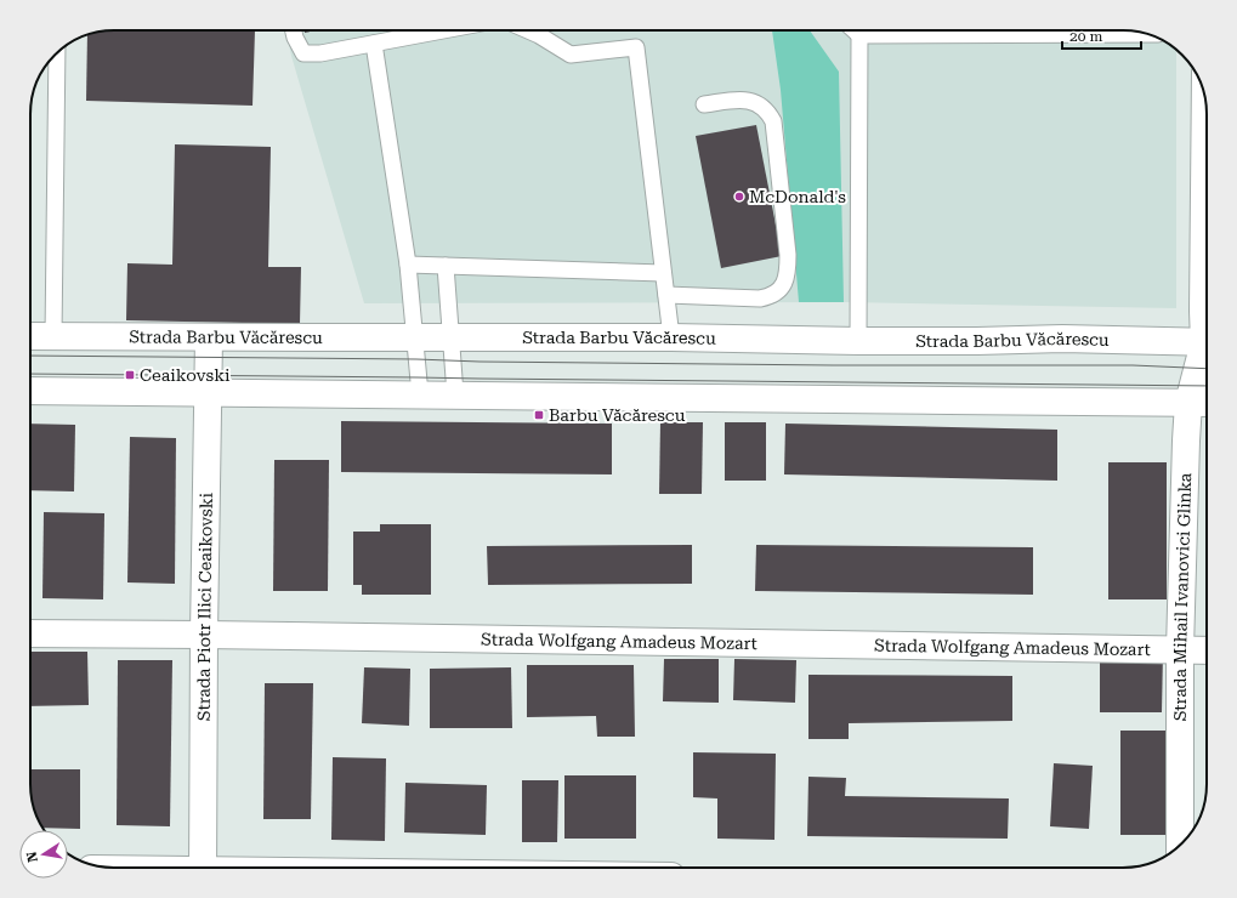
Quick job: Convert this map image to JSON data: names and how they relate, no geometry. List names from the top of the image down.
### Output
{
  "streets": {
    "street": [
      "Strada Barbu Văcărescu",
      "Strada Mihail Ivanovici Glinka",
      "Strada Piotr Ilici Ceaikovski",
      "Strada Wolfgang Amadeus Mozart"
    ]
  },
  "crossings": [
    ["Strada Barbu Văcărescu", "Strada Piotr Ilici Ceaikovski"],
    ["Strada Mihail Ivanovici Glinka", "Strada Wolfgang Amadeus Mozart"],
    ["Strada Piotr Ilici Ceaikovski", "Strada Wolfgang Amadeus Mozart"]
  ],
  "places": {
    "other": ["McDonald's"],
    "transit": ["Ceaikovski", "Barbu Văcărescu"]
  },
  "scale_bar": "20 m",
  "north": "left"
}
